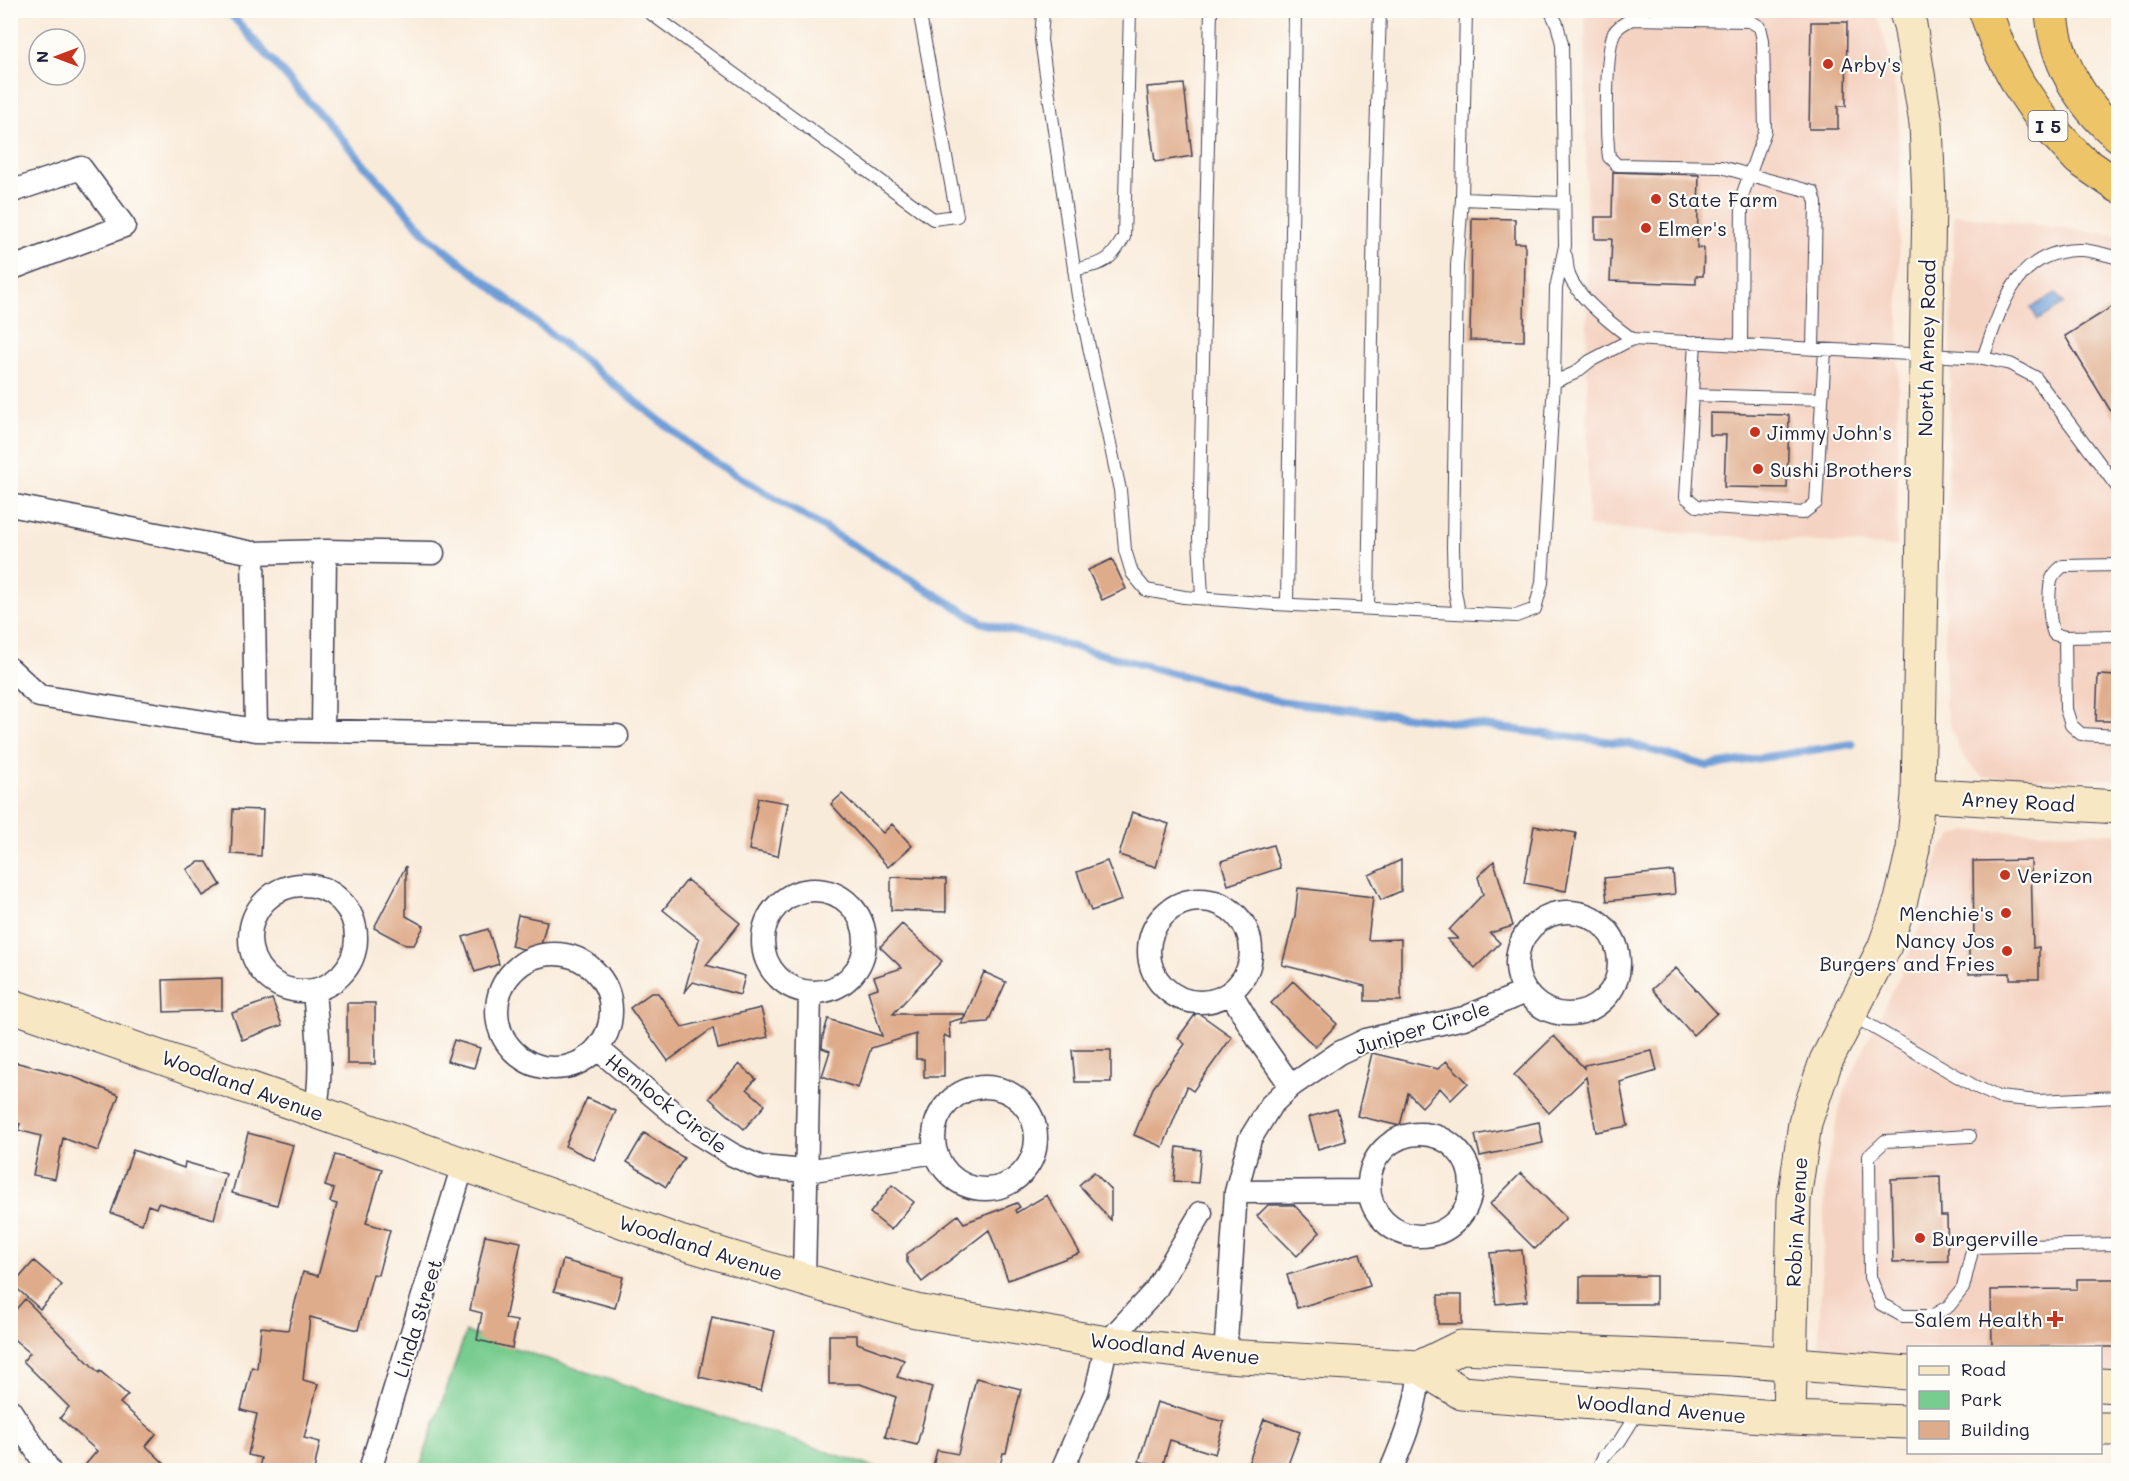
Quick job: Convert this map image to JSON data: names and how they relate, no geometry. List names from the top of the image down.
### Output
{
  "streets": {
    "highway": ["I 5"],
    "street": [
      "North Arney Road",
      "Arney Road",
      "Juniper Circle",
      "Woodland Avenue",
      "Hemlock Circle",
      "Robin Avenue",
      "Linda Street"
    ]
  },
  "crossings": [
    ["North Arney Road", "Arney Road"],
    ["North Arney Road", "Robin Avenue"],
    ["Arney Road", "Robin Avenue"],
    ["Juniper Circle", "Woodland Avenue"],
    ["Woodland Avenue", "Robin Avenue"],
    ["Woodland Avenue", "Linda Street"]
  ],
  "places": {
    "other": [
      "Arby's",
      "State Farm",
      "Elmer's",
      "Jimmy John's",
      "Sushi Brothers",
      "Verizon",
      "Menchie's",
      "Nancy Jos Burgers and Fries",
      "Burgerville"
    ],
    "health": ["Salem Health"]
  },
  "legend": ["Road", "Park", "Building"],
  "north": "left"
}
